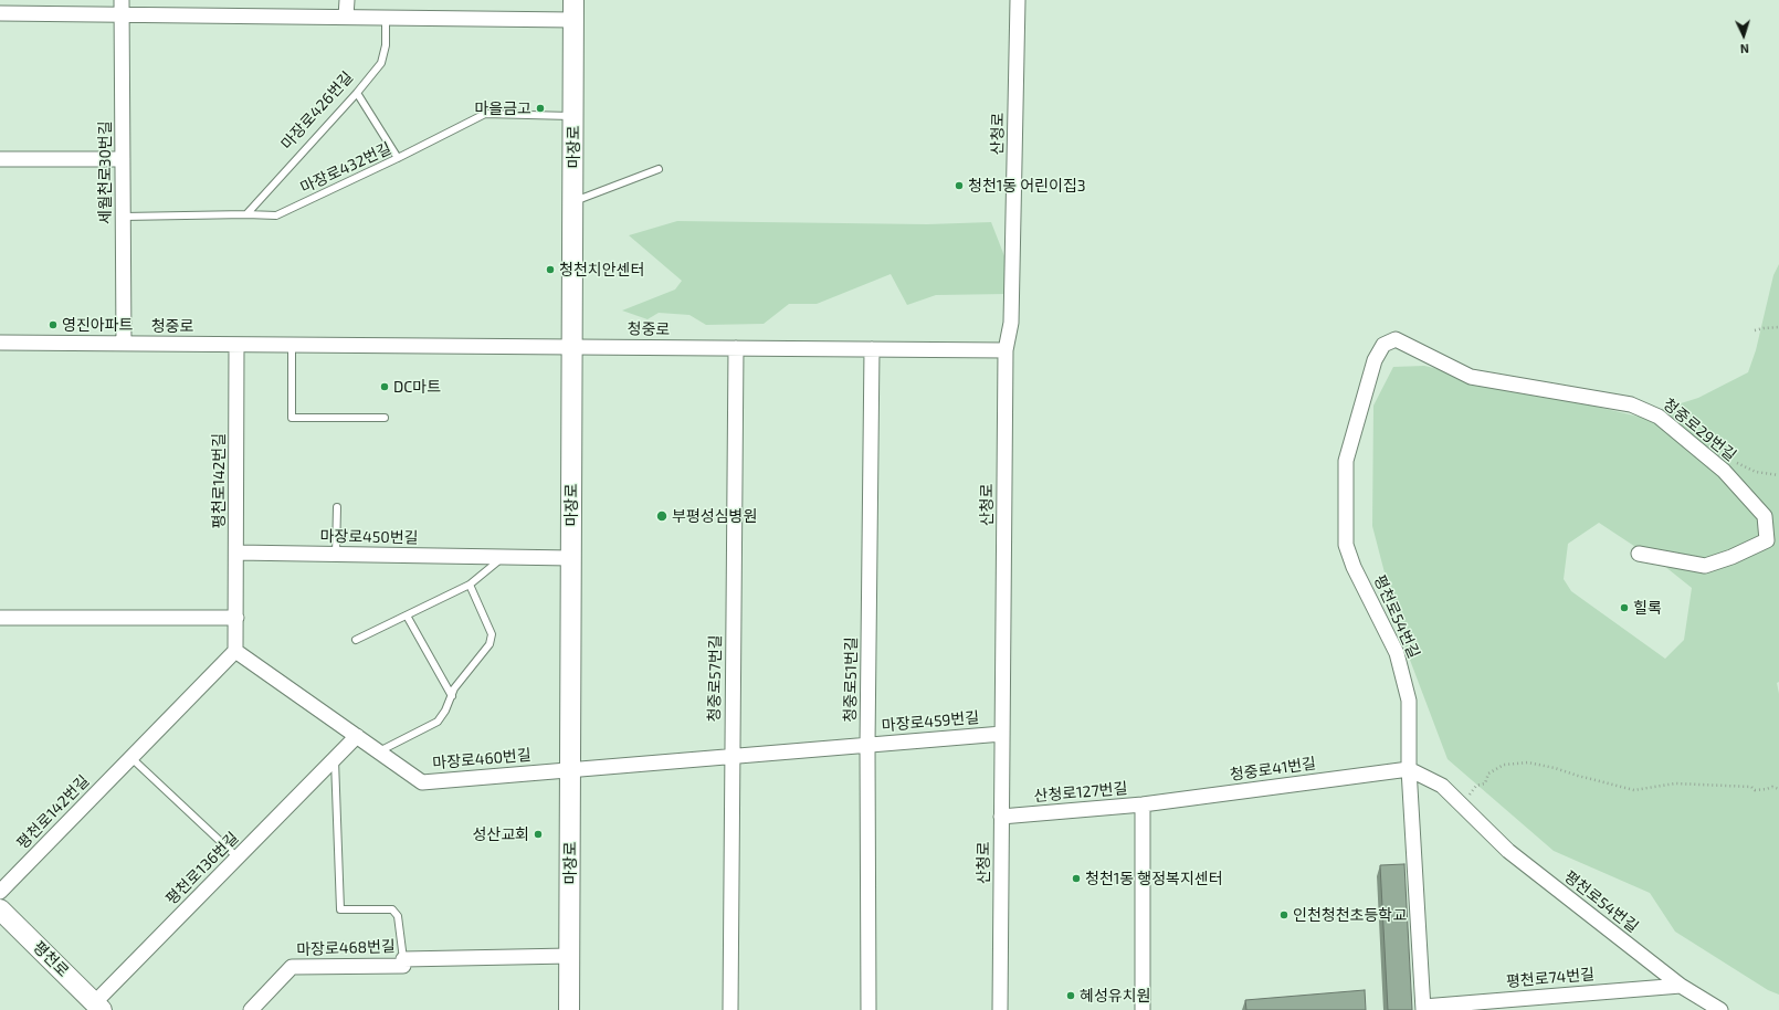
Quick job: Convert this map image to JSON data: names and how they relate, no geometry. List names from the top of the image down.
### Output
{
  "streets": {
    "main road": ["마장로", "평천로"],
    "street": [
      "산청로",
      "세월천로30번길",
      "청중로",
      "청중로29번길",
      "평천로142번길",
      "마장로450번길",
      "평천로54번길",
      "청중로57번길",
      "청중로51번길",
      "마장로459번길",
      "마장로460번길",
      "청중로41번길",
      "산청로127번길",
      "평천로136번길",
      "마장로468번길",
      "평천로74번길"
    ],
    "lane": ["마장로426번길", "마장로432번길"]
  },
  "crossings": [
    ["마장로426번길", "마장로432번길"],
    ["산청로", "청중로"],
    ["산청로", "마장로459번길"],
    ["산청로", "산청로127번길"],
    ["마장로", "마장로432번길"],
    ["마장로", "청중로"],
    ["마장로", "마장로450번길"],
    ["마장로", "마장로459번길"],
    ["마장로", "마장로460번길"],
    ["마장로", "마장로468번길"],
    ["마장로432번길", "세월천로30번길"],
    ["세월천로30번길", "청중로"],
    ["청중로", "평천로142번길"],
    ["청중로", "청중로57번길"],
    ["청중로", "청중로51번길"],
    ["청중로29번길", "평천로54번길"],
    ["평천로142번길", "마장로450번길"],
    ["평천로142번길", "마장로460번길"],
    ["평천로54번길", "청중로41번길"],
    ["평천로54번길", "평천로74번길"],
    ["청중로57번길", "마장로459번길"],
    ["청중로51번길", "마장로459번길"],
    ["마장로459번길", "마장로460번길"],
    ["마장로460번길", "평천로136번길"],
    ["청중로41번길", "산청로127번길"],
    ["청중로41번길", "평천로74번길"],
    ["평천로136번길", "마장로468번길"],
    ["평천로136번길", "평천로"]
  ],
  "places": [
    "마을금고",
    "청천1동 어린이집3",
    "청천치안센터",
    "영진아파트",
    "DC마트",
    "부평성심병원",
    "힐록",
    "성산교회",
    "청천1동 행정복지센터",
    "인천청천초등학교",
    "혜성유치원"
  ],
  "north": "bottom"
}
